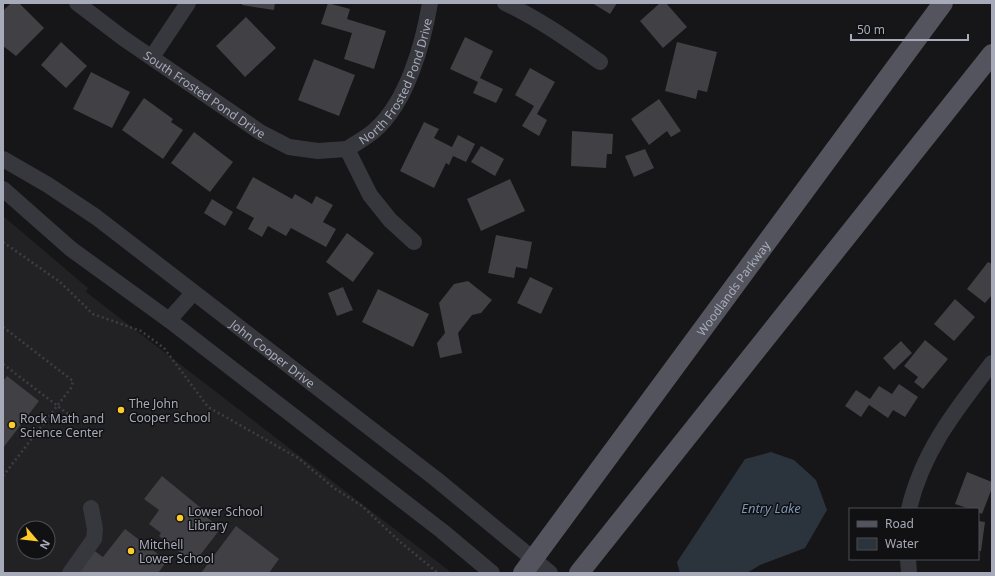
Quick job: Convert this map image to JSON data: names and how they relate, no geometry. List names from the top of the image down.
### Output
{
  "streets": {
    "main road": ["Woodlands Parkway"],
    "street": ["North Frosted Pond Drive", "South Frosted Pond Drive", "John Cooper Drive"]
  },
  "crossings": [
    ["North Frosted Pond Drive", "South Frosted Pond Drive"],
    ["Woodlands Parkway", "John Cooper Drive"]
  ],
  "water": ["Entry Lake"],
  "places": [
    "The John Cooper School",
    "Rock Math and Science Center",
    "Lower School Library",
    "Mitchell Lower School"
  ],
  "legend": ["Road", "Water"],
  "scale_bar": "50 m",
  "north": "bottom right"
}
